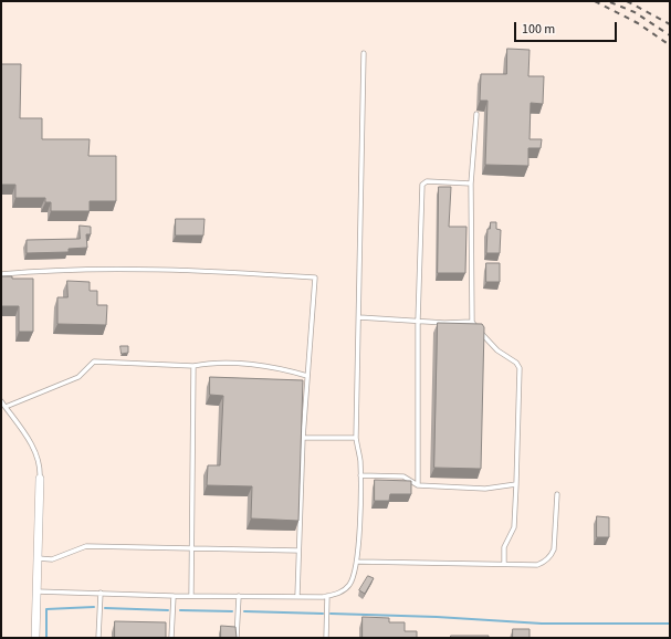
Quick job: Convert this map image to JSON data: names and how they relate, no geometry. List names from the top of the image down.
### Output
{
  "scale_bar": "100 m"
}
